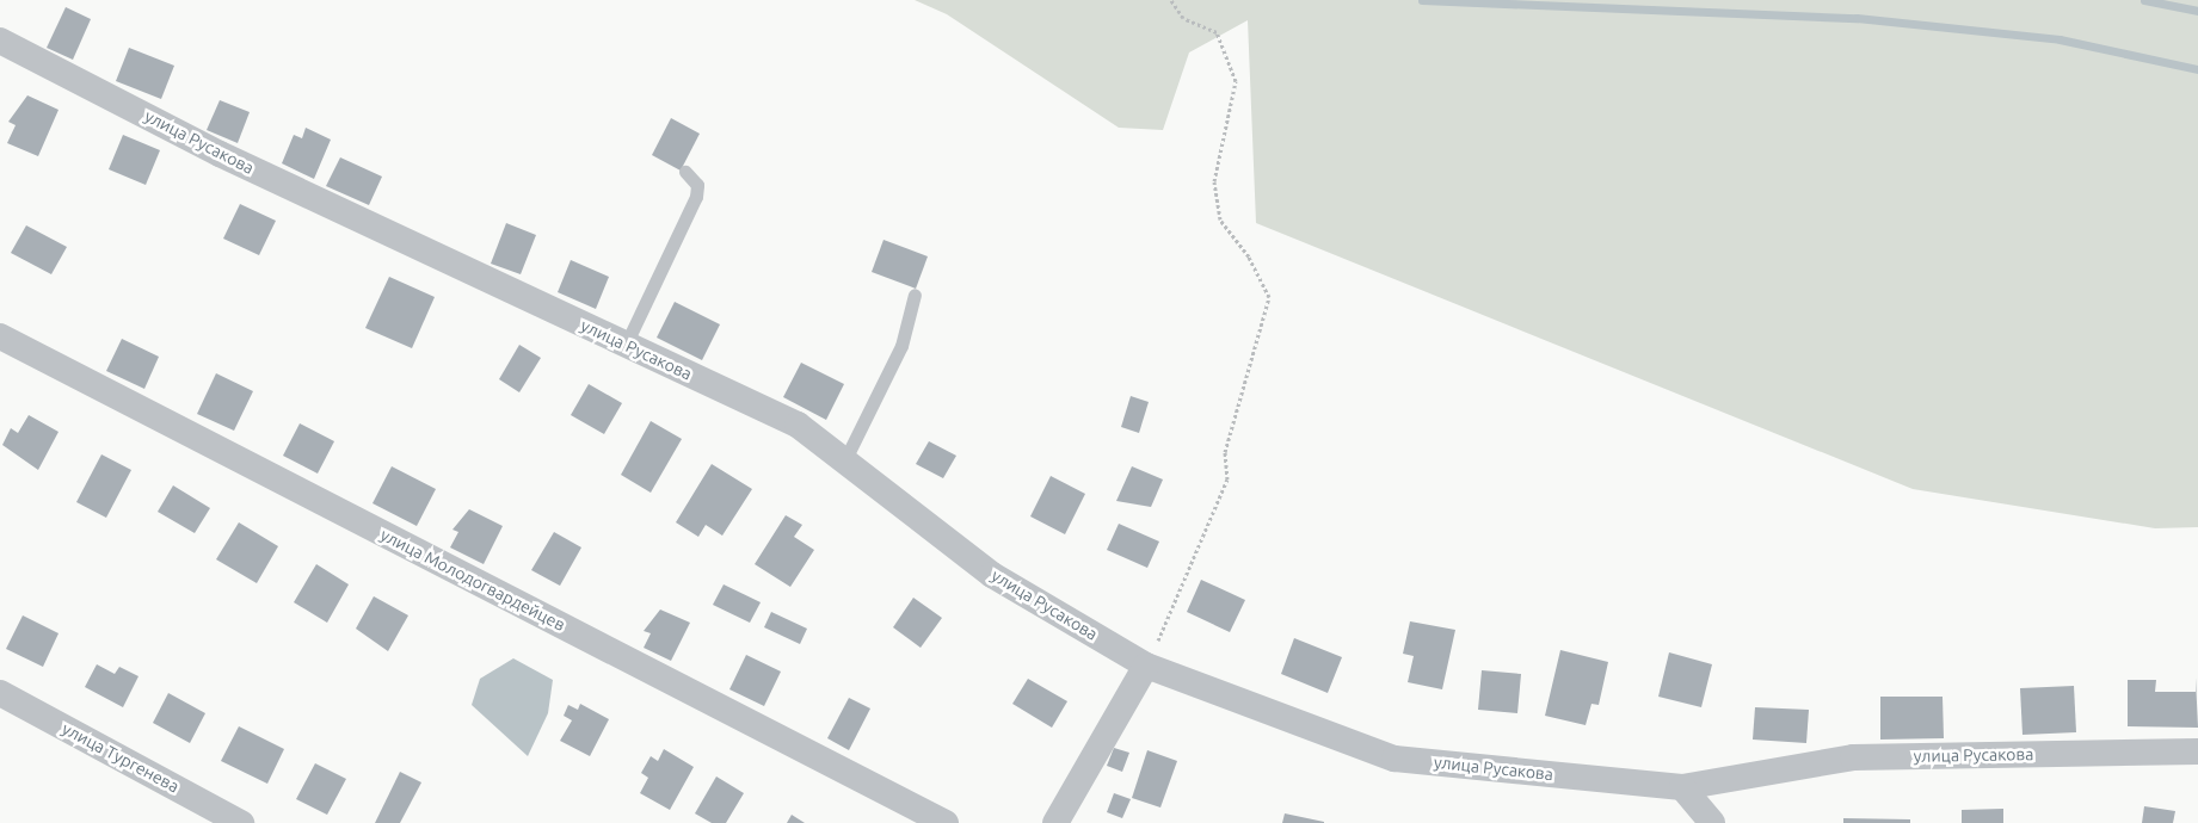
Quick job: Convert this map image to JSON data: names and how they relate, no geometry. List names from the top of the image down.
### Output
{
  "streets": {
    "street": ["улица Русакова", "улица Молодогвардейцев", "улица Тургенева"]
  }
}
